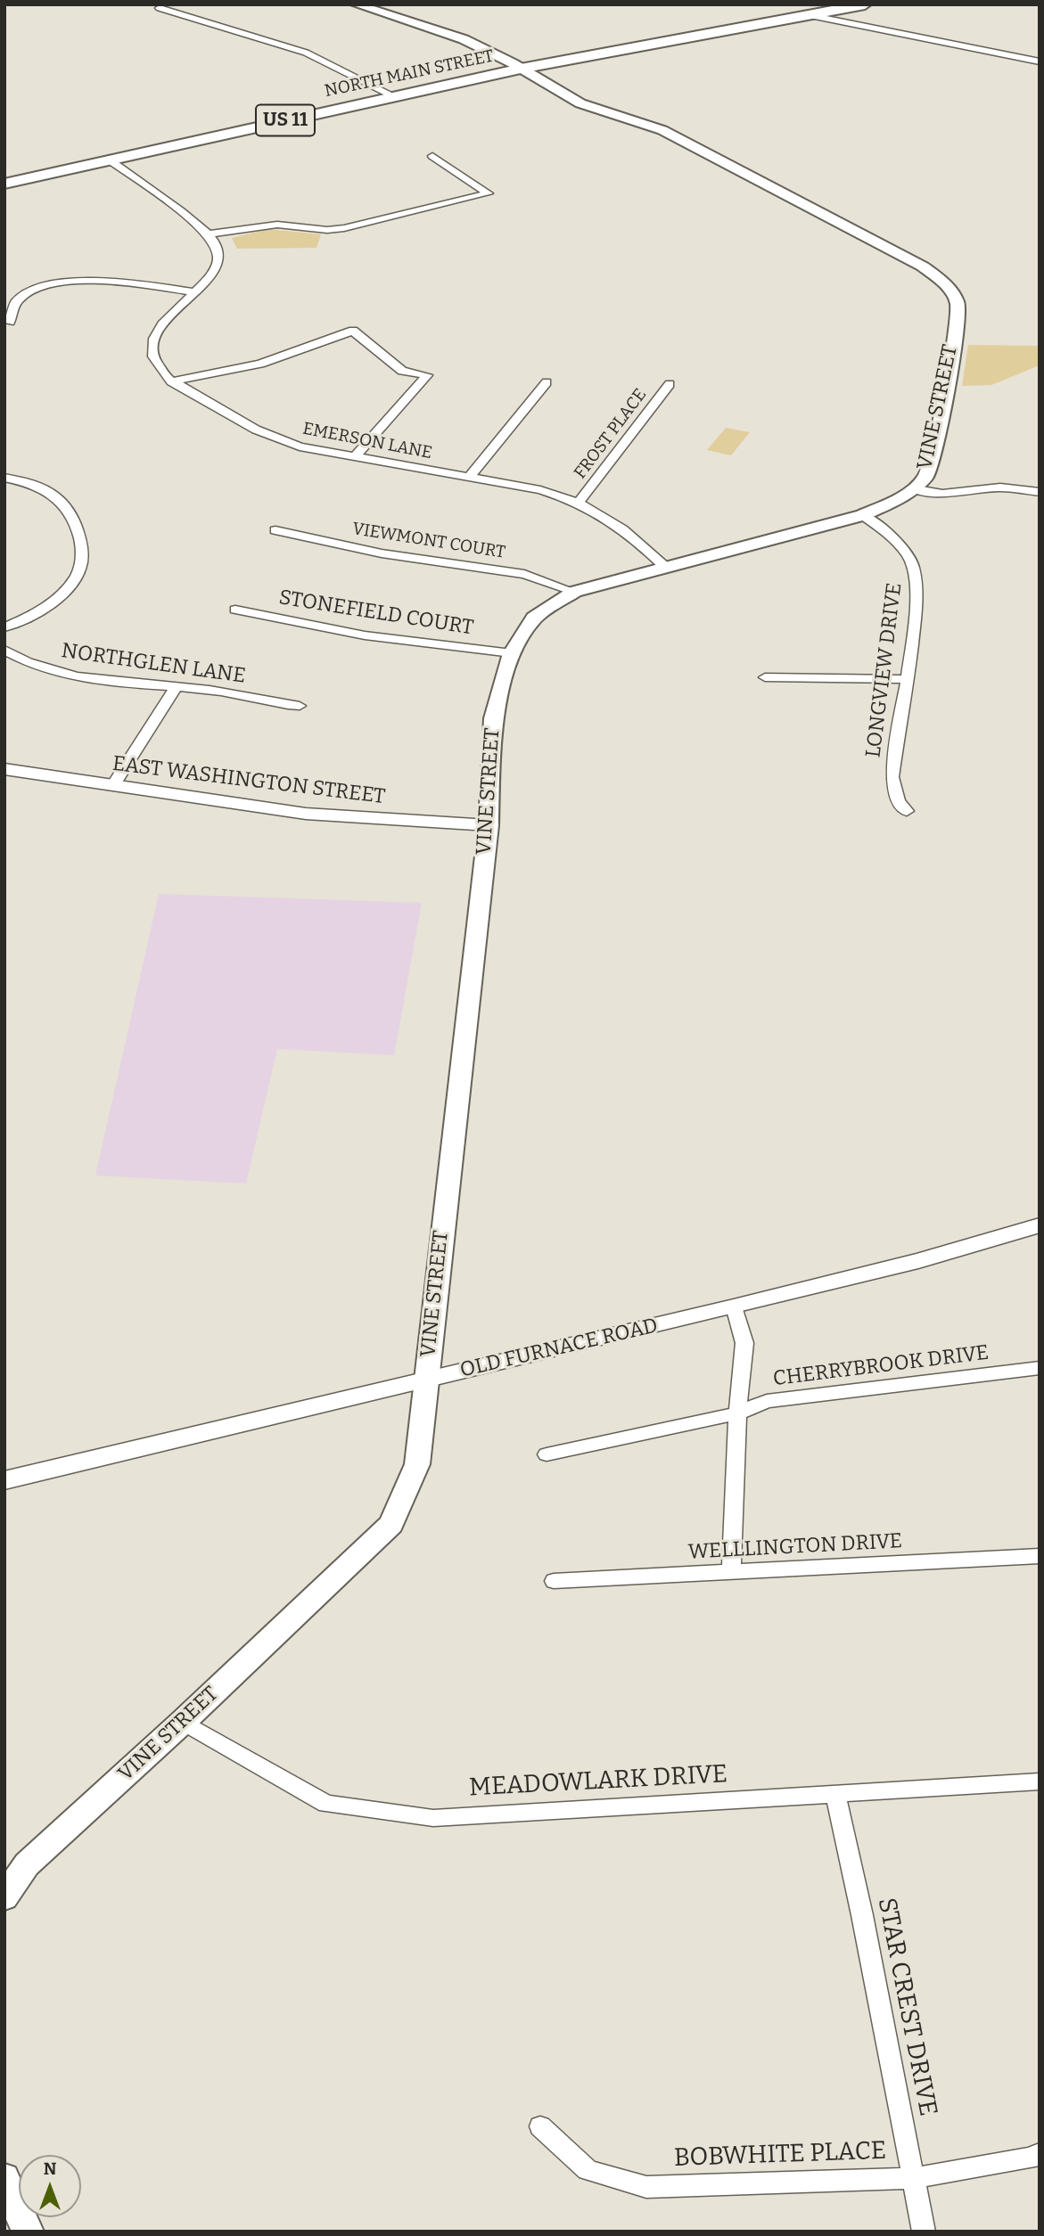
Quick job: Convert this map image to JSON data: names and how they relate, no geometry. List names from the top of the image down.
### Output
{
  "streets": {
    "main road": ["NORTH MAIN STREET", "US 11", "VINE STREET"],
    "street": [
      "FROST PLACE",
      "EMERSON LANE",
      "VIEWMONT COURT",
      "STONEFIELD COURT",
      "NORTHGLEN LANE",
      "LONGVIEW DRIVE",
      "EAST WASHINGTON STREET",
      "OLD FURNACE ROAD",
      "CHERRYBROOK DRIVE",
      "WELLLINGTON DRIVE",
      "MEADOWLARK DRIVE",
      "STAR CREST DRIVE",
      "BOBWHITE PLACE"
    ]
  },
  "crossings": [
    ["NORTH MAIN STREET", "US 11"],
    ["NORTH MAIN STREET", "VINE STREET"],
    ["VINE STREET", "EMERSON LANE"],
    ["VINE STREET", "VIEWMONT COURT"],
    ["VINE STREET", "STONEFIELD COURT"],
    ["VINE STREET", "LONGVIEW DRIVE"],
    ["VINE STREET", "EAST WASHINGTON STREET"],
    ["VINE STREET", "OLD FURNACE ROAD"],
    ["VINE STREET", "MEADOWLARK DRIVE"],
    ["FROST PLACE", "EMERSON LANE"],
    ["MEADOWLARK DRIVE", "STAR CREST DRIVE"],
    ["STAR CREST DRIVE", "BOBWHITE PLACE"]
  ],
  "north": "top"
}
